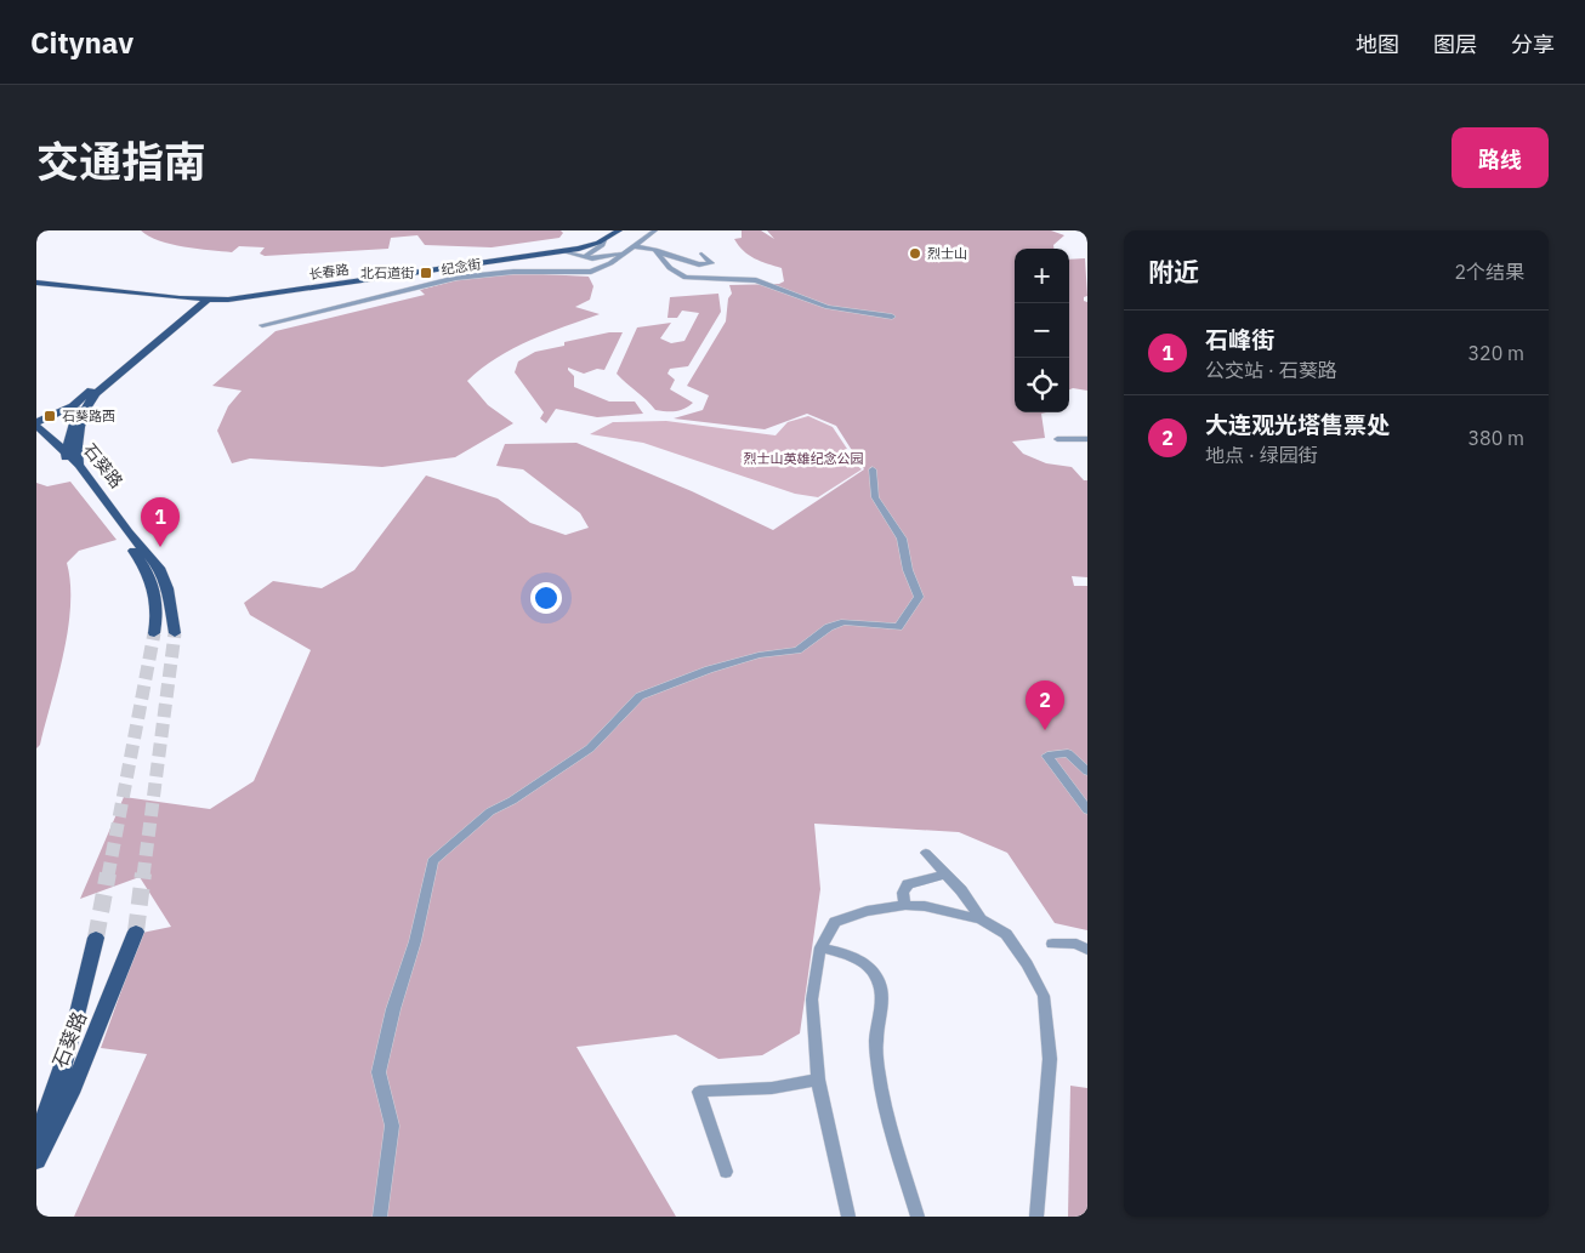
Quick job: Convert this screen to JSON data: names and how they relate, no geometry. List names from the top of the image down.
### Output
{
  "streets": {
    "main road": ["长春路", "石葵路"],
    "street": ["纪念街"]
  },
  "parks": ["烈士山英雄纪念公园"],
  "places": {
    "other": ["烈士山"],
    "transit": ["北石道街", "石葵路西"]
  },
  "page": {
    "header": "Citynav",
    "nav": ["地图", "图层", "分享"],
    "title": "交通指南",
    "buttons": "路线",
    "heading": ["附近", "2个结果"],
    "map_buttons": ["+", "−"],
    "list": [
      {
        "mark": "1",
        "name": "石峰街",
        "note": "公交站 · 石葵路",
        "value": "320 m"
      },
      {
        "mark": "2",
        "name": "大连观光塔售票处",
        "note": "地点 · 绿园街",
        "value": "380 m"
      }
    ],
    "pins": ["1", "2"]
  }
}
